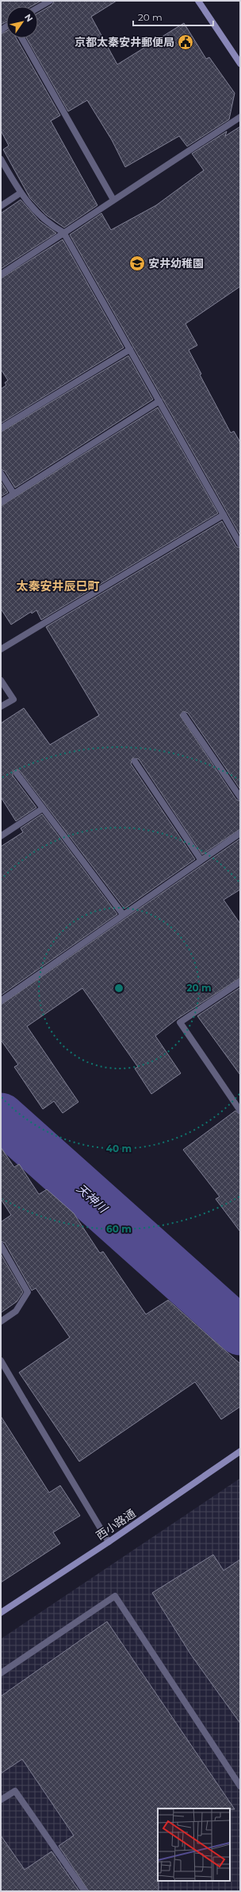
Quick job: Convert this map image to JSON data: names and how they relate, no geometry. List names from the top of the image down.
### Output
{
  "streets": {
    "street": ["西小路通"]
  },
  "districts": ["太秦安井辰巳町"],
  "water": ["天神川"],
  "places": {
    "public building": ["京都太秦安井郵便局"],
    "school or university": ["安井幼稚園"]
  },
  "scale_bar": "20 m",
  "north": "top right",
  "rings": ["20 m", "40 m", "60 m"]
}
